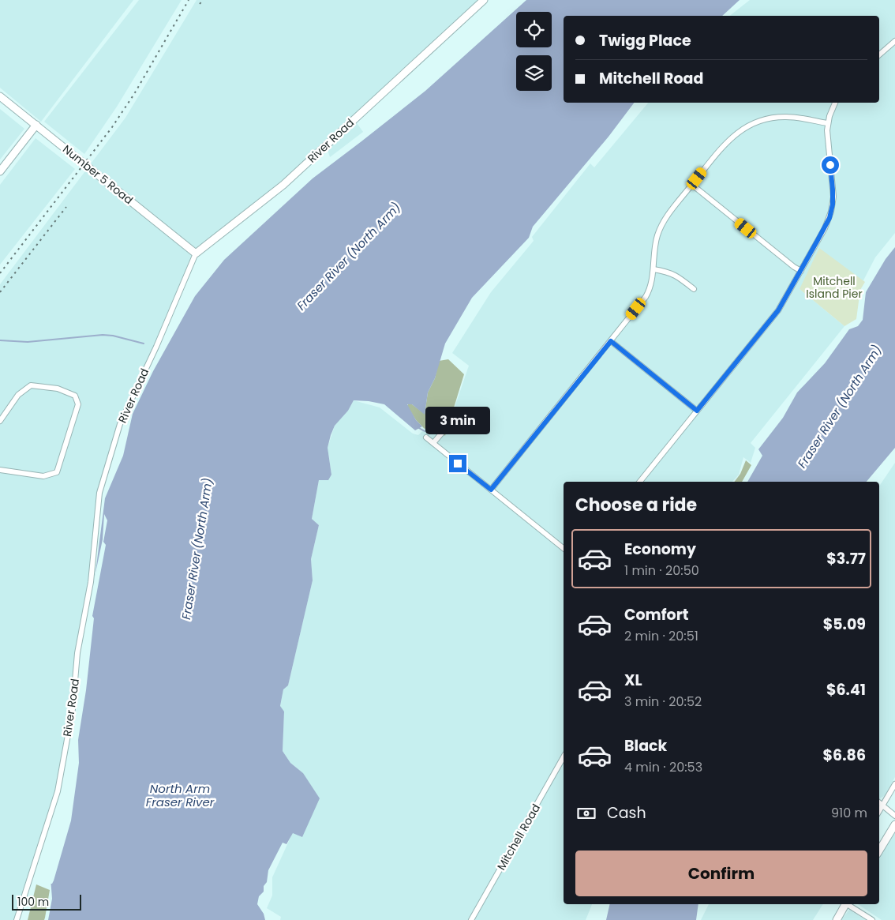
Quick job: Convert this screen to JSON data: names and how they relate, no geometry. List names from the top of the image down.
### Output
{
  "streets": {
    "street": ["River Road", "Number 5 Road", "Mitchell Road"]
  },
  "crossings": [
    ["River Road", "Number 5 Road"]
  ],
  "water": ["Fraser River (North Arm)", "North Arm Fraser River"],
  "parks": ["Mitchell Island Pier"],
  "scale_bar": "100 m",
  "page": {
    "banner": ["Twigg Place", "Mitchell Road"],
    "bubble": "3 min",
    "heading": "Choose a ride",
    "list": [
      {
        "name": "Economy",
        "note": "1 min · 20:50",
        "value": "$3.77"
      },
      {
        "name": "Comfort",
        "note": "2 min · 20:51",
        "value": "$5.09"
      },
      {
        "name": "XL",
        "note": "3 min · 20:52",
        "value": "$6.41"
      },
      {
        "name": "Black",
        "note": "4 min · 20:53",
        "value": "$6.86"
      }
    ],
    "pay": ["Cash", "910 m"],
    "buttons": "Confirm",
    "scale": "100 m"
  }
}
